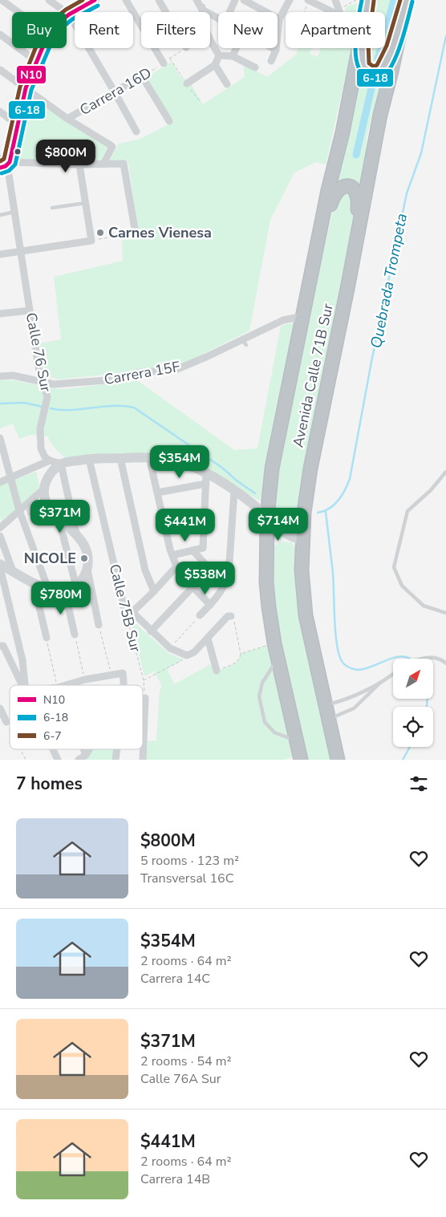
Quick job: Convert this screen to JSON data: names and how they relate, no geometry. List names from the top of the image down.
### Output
{
  "streets": {
    "highway": ["Avenida Calle 71B Sur"],
    "street": [
      "Carrera 16D",
      "Calle 76 Sur",
      "Carrera 15F",
      "Calle 75B Sur"
    ]
  },
  "crossings": [
    ["Calle 76 Sur", "Carrera 15F"],
    ["Carrera 15F", "Avenida Calle 71B Sur"]
  ],
  "water": ["Quebrada Trompeta"],
  "places": ["Carnes Vienesa", "NICOLE"],
  "lines": ["transit line N10", "transit line 6-18", "transit line 6-7"],
  "legend": ["N10", "6-18", "6-7"],
  "north": "top right",
  "page": {
    "chip": [
      "Buy",
      "Rent",
      "Filters",
      "New",
      "Apartment"
    ],
    "price": [
      "$800M",
      "$354M",
      "$371M",
      "$714M",
      "$441M",
      "$538M",
      "$780M"
    ],
    "heading": "7 homes",
    "list": [
      {
        "name": "$800M",
        "note": "5 rooms · 123 m² · Transversal 16C"
      },
      {
        "name": "$354M",
        "note": "2 rooms · 64 m² · Carrera 14C"
      },
      {
        "name": "$371M",
        "note": "2 rooms · 54 m² · Calle 76A Sur"
      },
      {
        "name": "$441M",
        "note": "2 rooms · 64 m² · Carrera 14B"
      }
    ]
  }
}
